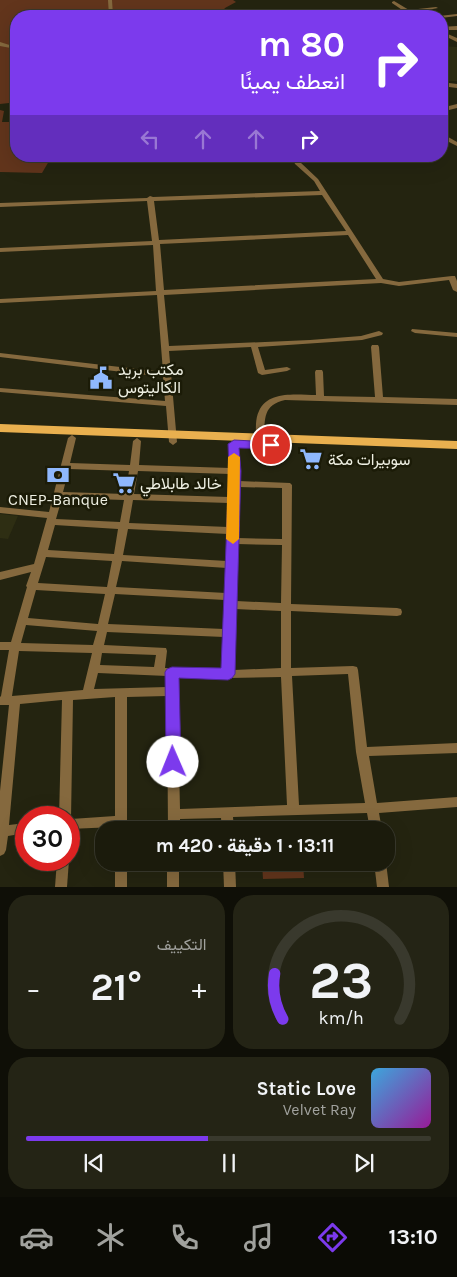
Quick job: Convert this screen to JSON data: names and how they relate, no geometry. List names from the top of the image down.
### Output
{
  "places": {
    "public building": ["مكتب بريد الكاليتوس"],
    "supermarket": ["سوبيرات مكة", "خالد طابلاطي"],
    "bank": ["CNEP-Banque"]
  },
  "page": {
    "turn": ["80 m", "انعطف يمينًا"],
    "limit": "30",
    "trip": "13:11 · 1 دقيقة · 420 m",
    "tile": "التكييف",
    "heat": ["−", "21°", "+"],
    "song": ["Static Love", "Velvet Ray"],
    "tabs": "13:10",
    "gauge": ["23", "km/h"]
  }
}
